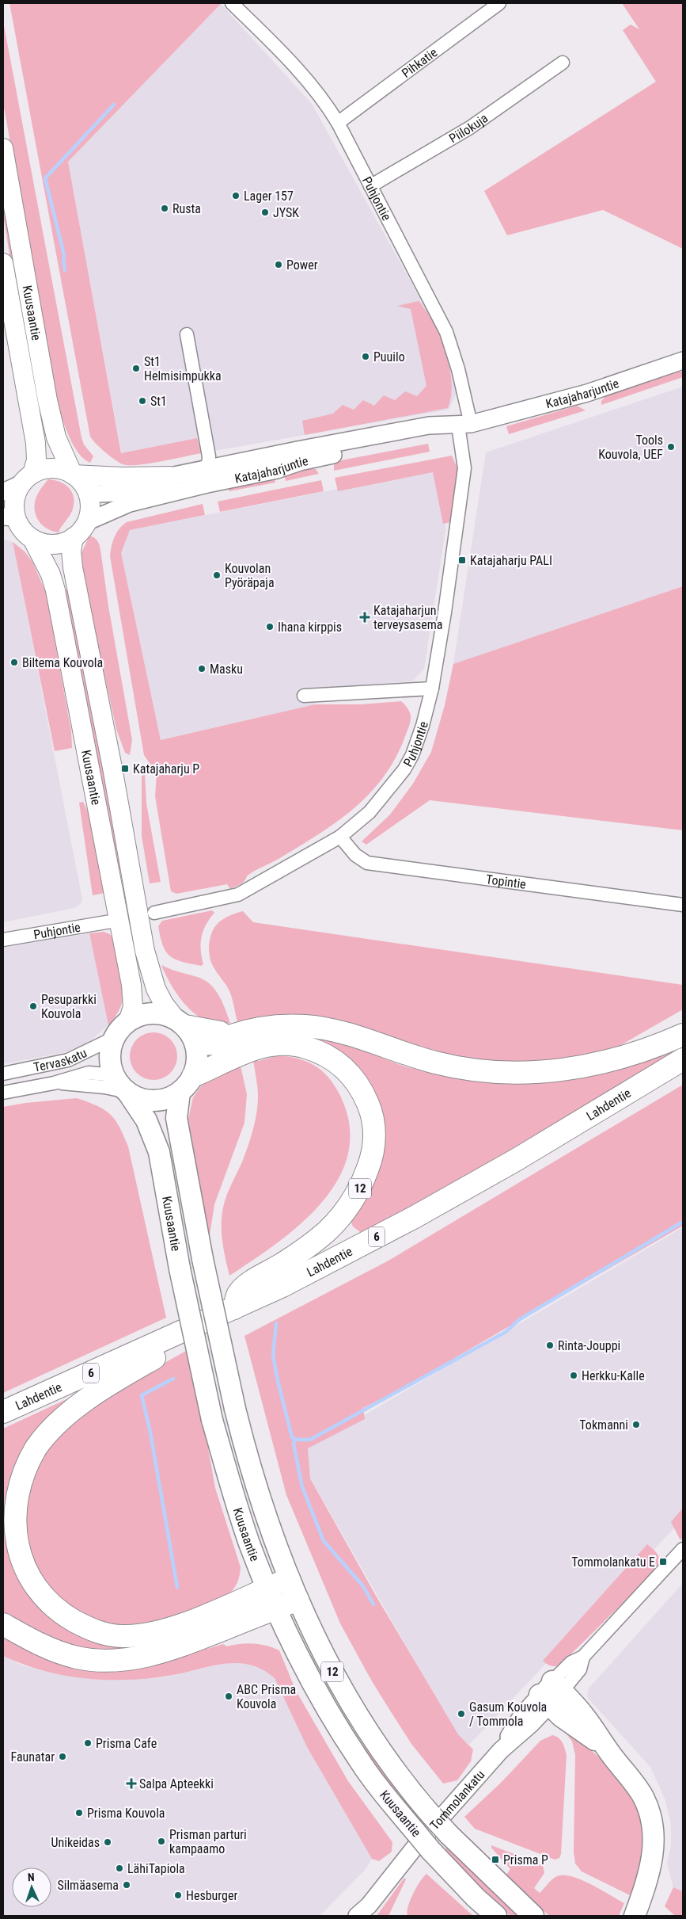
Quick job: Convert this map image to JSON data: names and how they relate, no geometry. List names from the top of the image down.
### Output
{
  "streets": {
    "highway": ["Lahdentie", "12", "6"],
    "main road": ["Kuusaantie"],
    "street": [
      "Pihkatie",
      "Piilokuja",
      "Puhjontie",
      "Katajaharjuntie",
      "Topintie",
      "Tervaskatu",
      "Tommolankatu"
    ]
  },
  "crossings": [
    ["Pihkatie", "Puhjontie"],
    ["Piilokuja", "Puhjontie"],
    ["Puhjontie", "Katajaharjuntie"],
    ["Puhjontie", "Topintie"],
    ["Kuusaantie", "Katajaharjuntie"],
    ["Kuusaantie", "Tervaskatu"],
    ["Kuusaantie", "12"],
    ["Tervaskatu", "12"],
    ["Lahdentie", "12"]
  ],
  "places": {
    "other": [
      "Lager 157",
      "Rusta",
      "JYSK",
      "Power",
      "Puuilo",
      "St1 Helmisimpukka",
      "St1",
      "Tools Kouvola, UEF",
      "Kouvolan Pyöräpaja",
      "Ihana kirppis",
      "Biltema Kouvola",
      "Masku",
      "Pesuparkki Kouvola",
      "Rinta-Jouppi",
      "Herkku-Kalle",
      "Tokmanni",
      "ABC Prisma Kouvola",
      "Gasum Kouvola / Tommola",
      "Prisma Cafe",
      "Faunatar",
      "Prisma Kouvola",
      "Prisman parturi kampaamo",
      "Unikeidas",
      "LähiTapiola",
      "Silmäasema",
      "Hesburger"
    ],
    "transit": [
      "Katajaharju PALI",
      "Katajaharju P",
      "Tommolankatu E",
      "Prisma P"
    ],
    "health": ["Katajaharjun terveysasema", "Salpa Apteekki"]
  },
  "north": "top"
}
